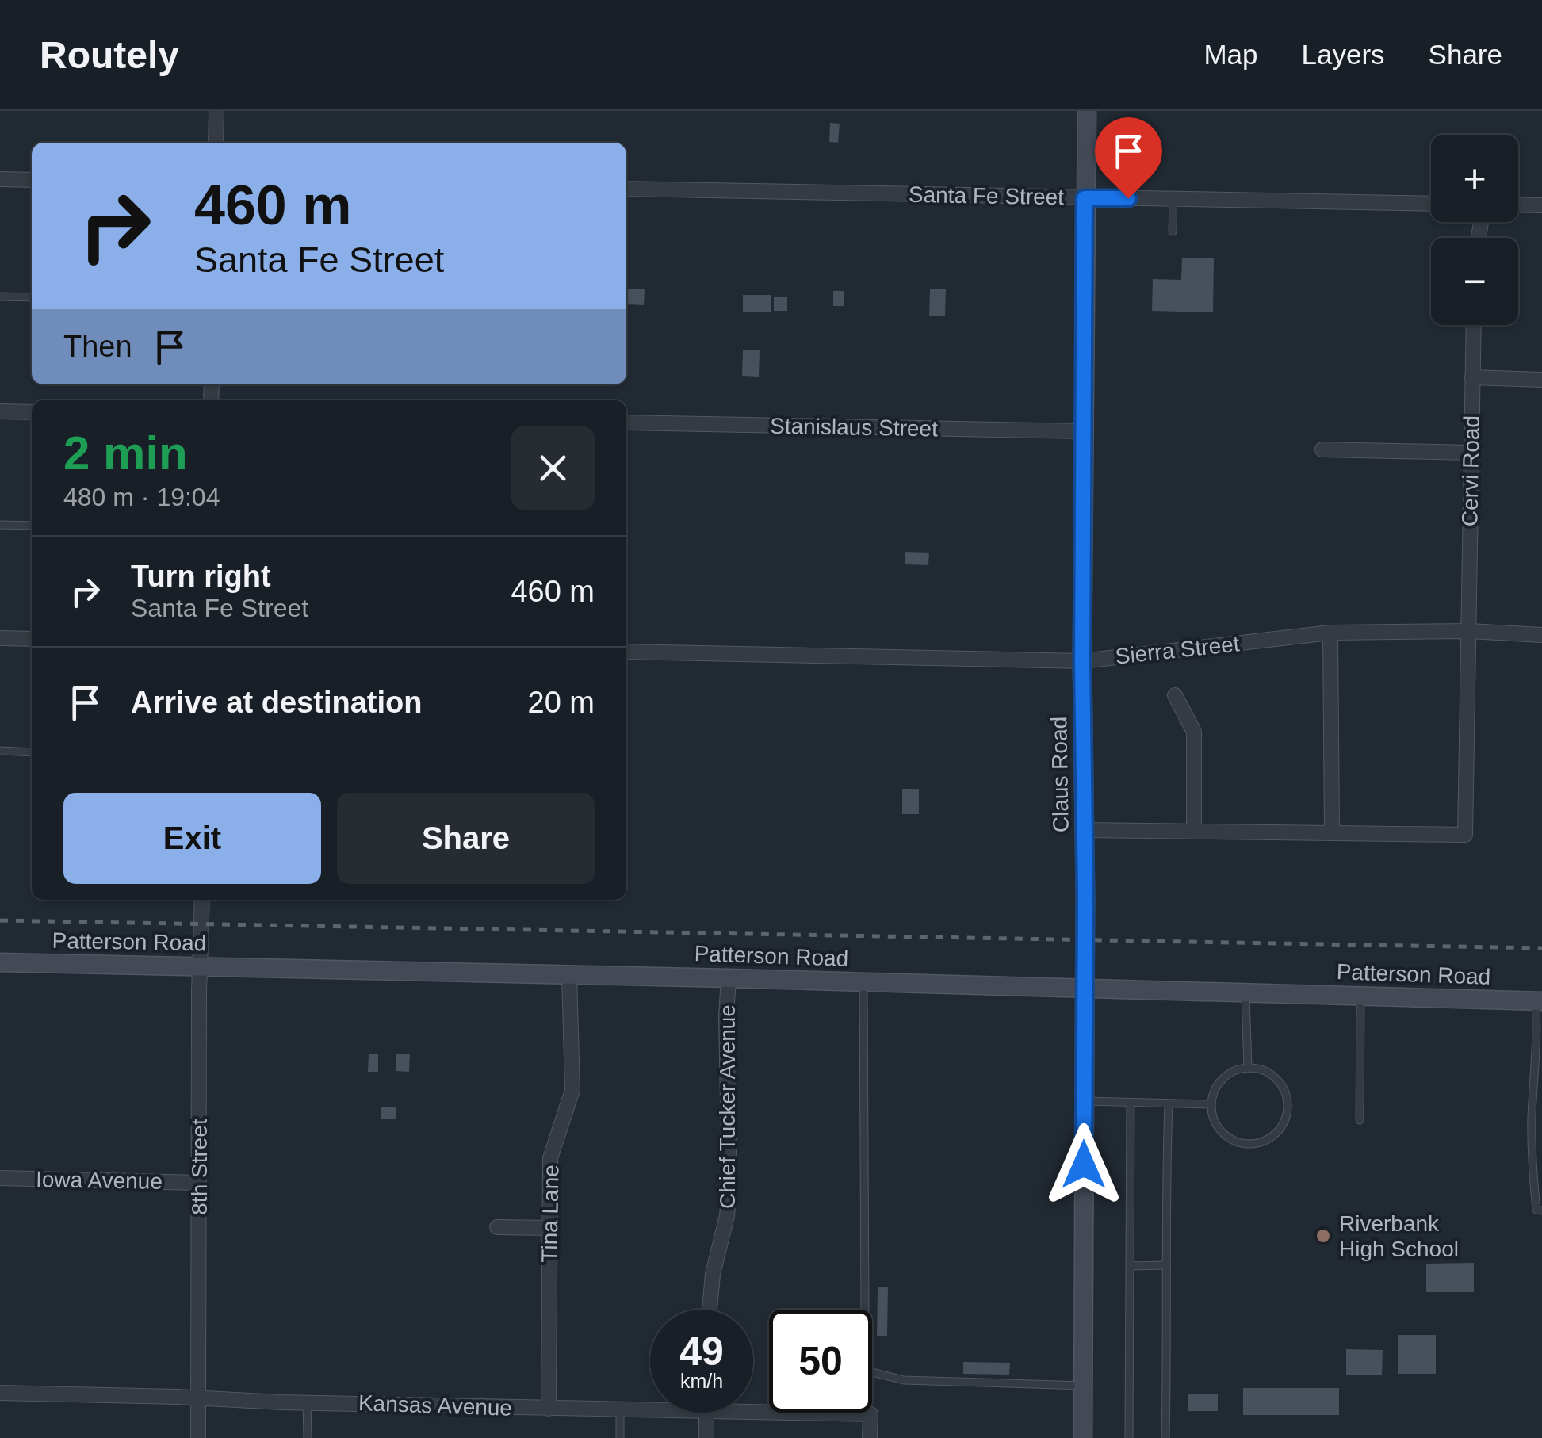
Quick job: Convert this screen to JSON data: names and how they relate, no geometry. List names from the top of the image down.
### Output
{
  "streets": {
    "main road": ["Claus Road", "Patterson Road"],
    "street": [
      "Santa Fe Street",
      "Stanislaus Street",
      "Cervi Road",
      "Sierra Street",
      "Chief Tucker Avenue",
      "8th Street",
      "Iowa Avenue",
      "Tina Lane",
      "Kansas Avenue"
    ]
  },
  "crossings": [
    ["Santa Fe Street", "Claus Road"],
    ["Stanislaus Street", "Claus Road"],
    ["Cervi Road", "Sierra Street"],
    ["Sierra Street", "Claus Road"],
    ["Claus Road", "Patterson Road"],
    ["Patterson Road", "Chief Tucker Avenue"],
    ["Patterson Road", "8th Street"],
    ["Patterson Road", "Tina Lane"],
    ["8th Street", "Iowa Avenue"],
    ["8th Street", "Kansas Avenue"],
    ["Tina Lane", "Kansas Avenue"]
  ],
  "places": ["Riverbank High School"],
  "page": {
    "header": "Routely",
    "nav": ["Map", "Layers", "Share"],
    "map_buttons": ["+", "−"],
    "turn": ["460 m", "Santa Fe Street"],
    "then": "Then",
    "heading": ["2 min", "480 m · 19:04"],
    "list": [
      {
        "name": "Turn right",
        "note": "Santa Fe Street",
        "value": "460 m"
      },
      {
        "name": "Arrive at destination",
        "value": "20 m"
      }
    ],
    "buttons": ["Exit", "Share"],
    "speed": "49 km/h",
    "limit": "50"
  }
}
